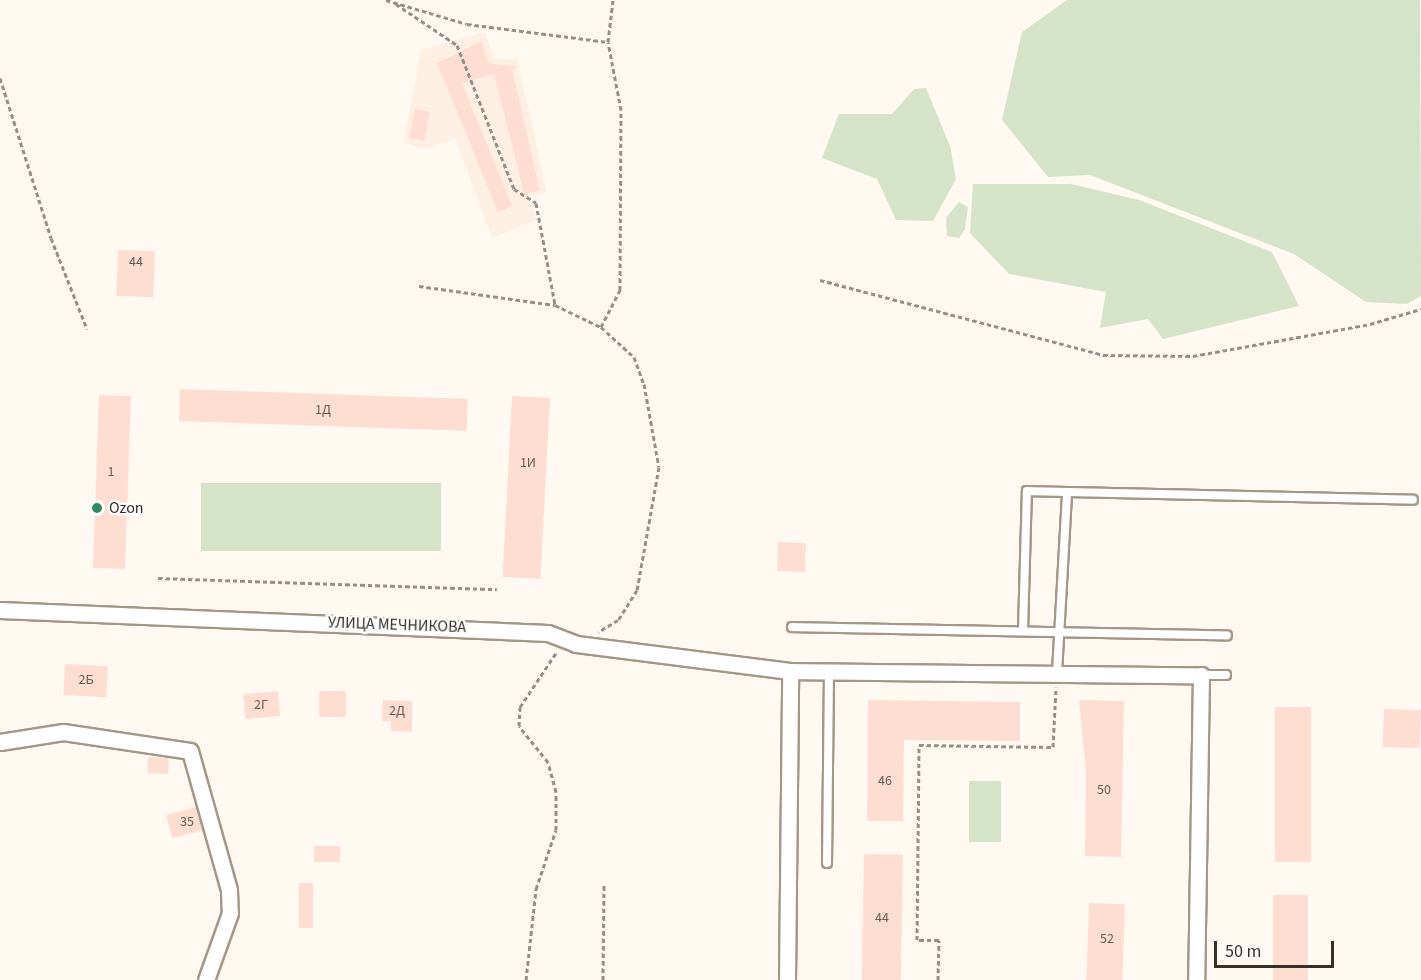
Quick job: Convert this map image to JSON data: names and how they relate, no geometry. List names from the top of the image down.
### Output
{
  "streets": {
    "street": ["УЛИЦА МЕЧНИКОВА"]
  },
  "places": ["Ozon"],
  "house_numbers": [
    "44",
    "1Д",
    "1И",
    "1",
    "2Б",
    "2Г",
    "2Д",
    "46",
    "50",
    "35",
    "44",
    "52"
  ],
  "scale_bar": "50 m"
}
